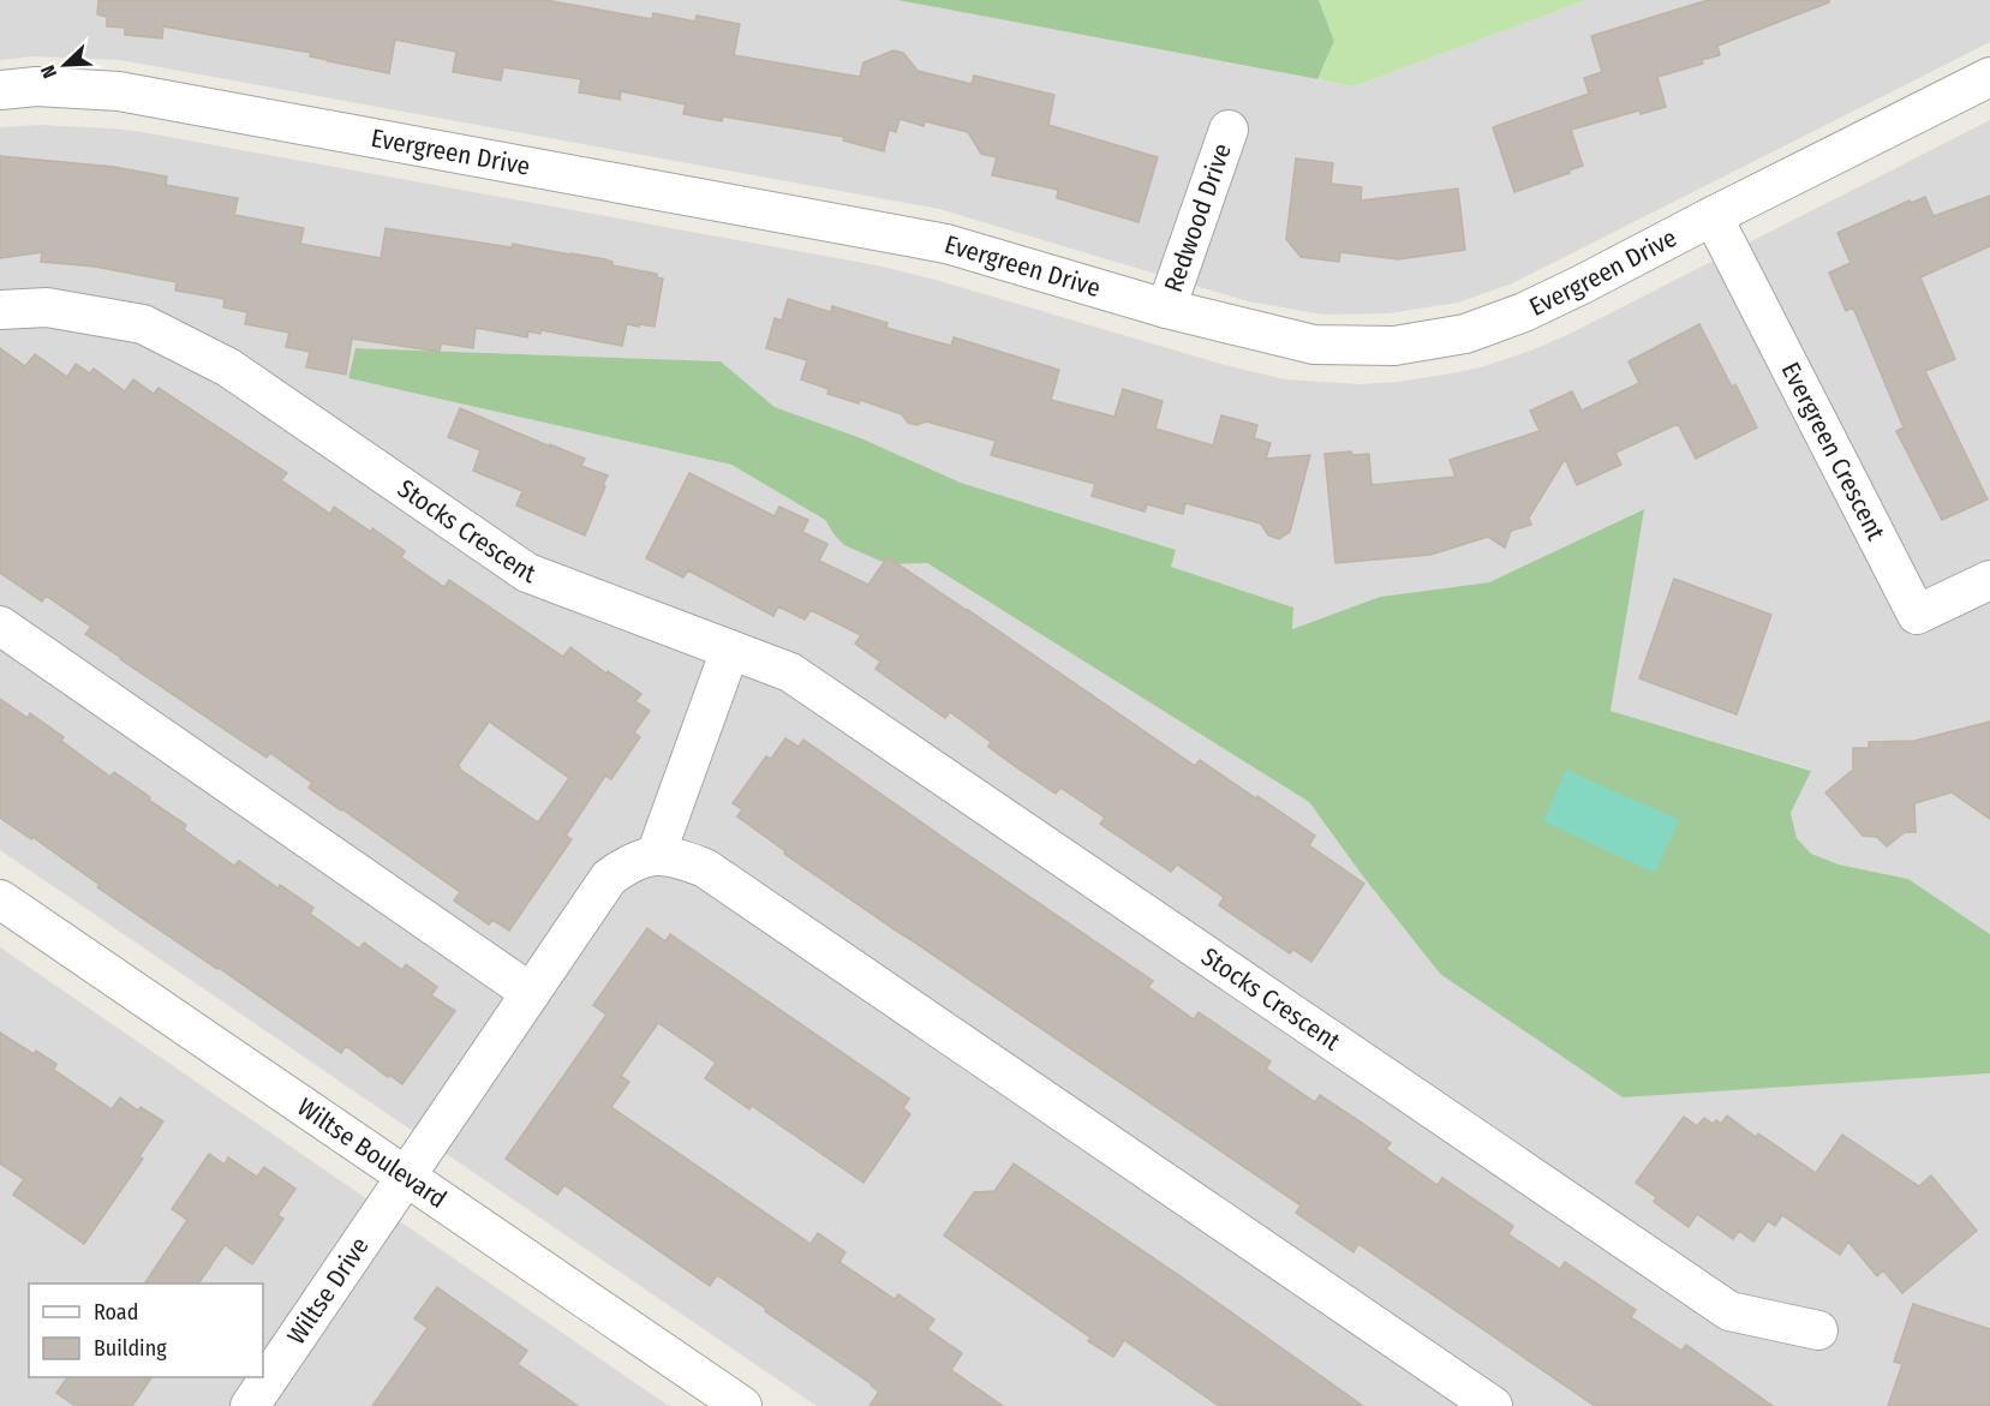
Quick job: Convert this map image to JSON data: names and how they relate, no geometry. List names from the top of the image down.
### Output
{
  "streets": {
    "street": [
      "Evergreen Drive",
      "Redwood Drive",
      "Evergreen Crescent",
      "Stocks Crescent",
      "Wiltse Boulevard",
      "Wiltse Drive"
    ]
  },
  "crossings": [
    ["Evergreen Drive", "Redwood Drive"],
    ["Evergreen Drive", "Evergreen Crescent"],
    ["Wiltse Boulevard", "Wiltse Drive"]
  ],
  "legend": ["Road", "Building"],
  "north": "bottom left"
}
